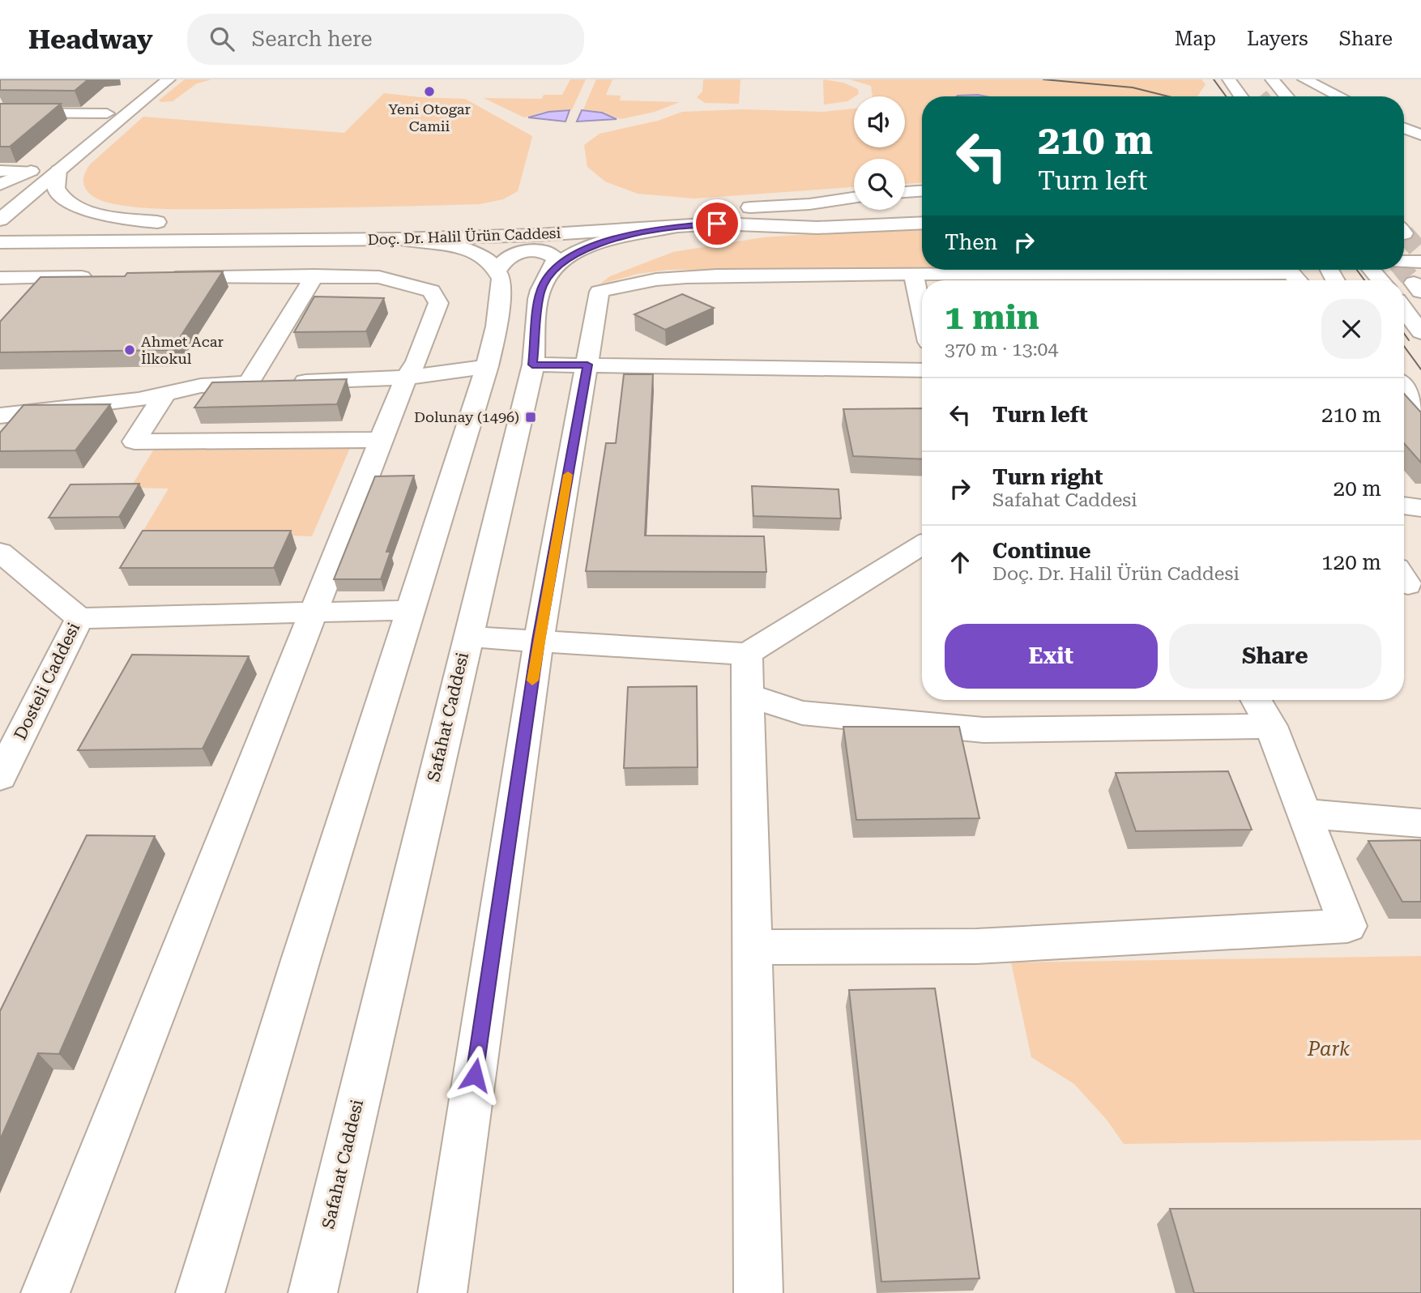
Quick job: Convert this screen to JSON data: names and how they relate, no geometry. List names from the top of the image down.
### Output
{
  "streets": {
    "main road": ["Doç. Dr. Halil Ürün Caddesi", "Dosteli Caddesi", "Safahat Caddesi"]
  },
  "parks": ["Park"],
  "places": {
    "other": ["Yeni Otogar Camii", "Ahmet Acar İlkokul"],
    "transit": ["Dolunay (1496)"]
  },
  "page": {
    "header": "Headway",
    "search": "Search here",
    "nav": ["Map", "Layers", "Share"],
    "turn": ["210 m", "Turn left"],
    "then": "Then",
    "heading": ["1 min", "370 m · 13:04"],
    "list": [
      {
        "name": "Turn left",
        "value": "210 m"
      },
      {
        "name": "Turn right",
        "note": "Safahat Caddesi",
        "value": "20 m"
      },
      {
        "name": "Continue",
        "note": "Doç. Dr. Halil Ürün Caddesi",
        "value": "120 m"
      }
    ],
    "buttons": ["Exit", "Share"]
  }
}
